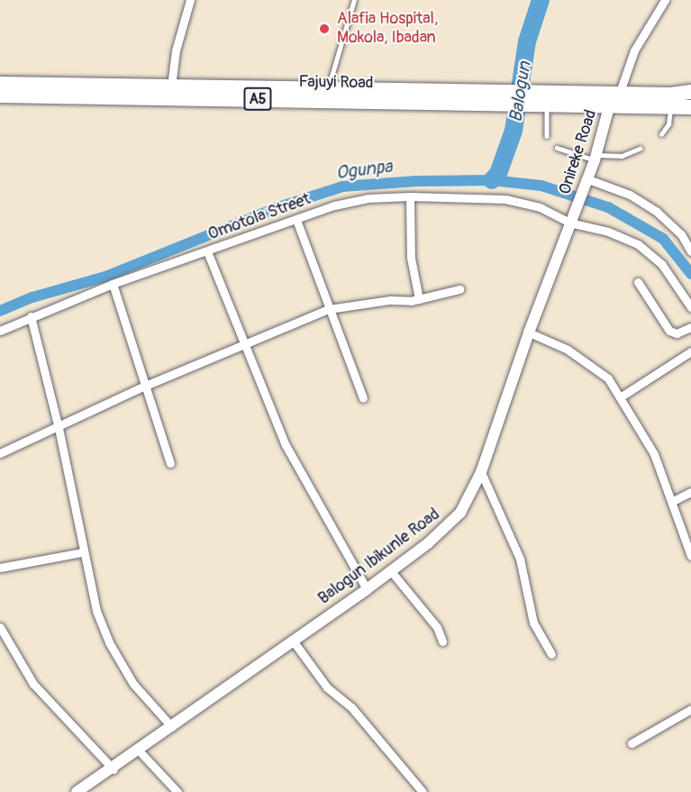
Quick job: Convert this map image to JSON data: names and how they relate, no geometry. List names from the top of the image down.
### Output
{
  "streets": {
    "highway": ["Fajuyi Road", "A5"],
    "street": ["Onireke Road", "Omotola Street", "Balogun Ibikunle Road"]
  },
  "crossings": [
    ["Fajuyi Road", "A5"],
    ["Fajuyi Road", "Onireke Road"],
    ["Onireke Road", "Balogun Ibikunle Road"],
    ["Omotola Street", "Balogun Ibikunle Road"]
  ],
  "water": ["Balogun", "Ogunpa"],
  "places": ["Alafia Hospital, Mokola, Ibadan"]
}
